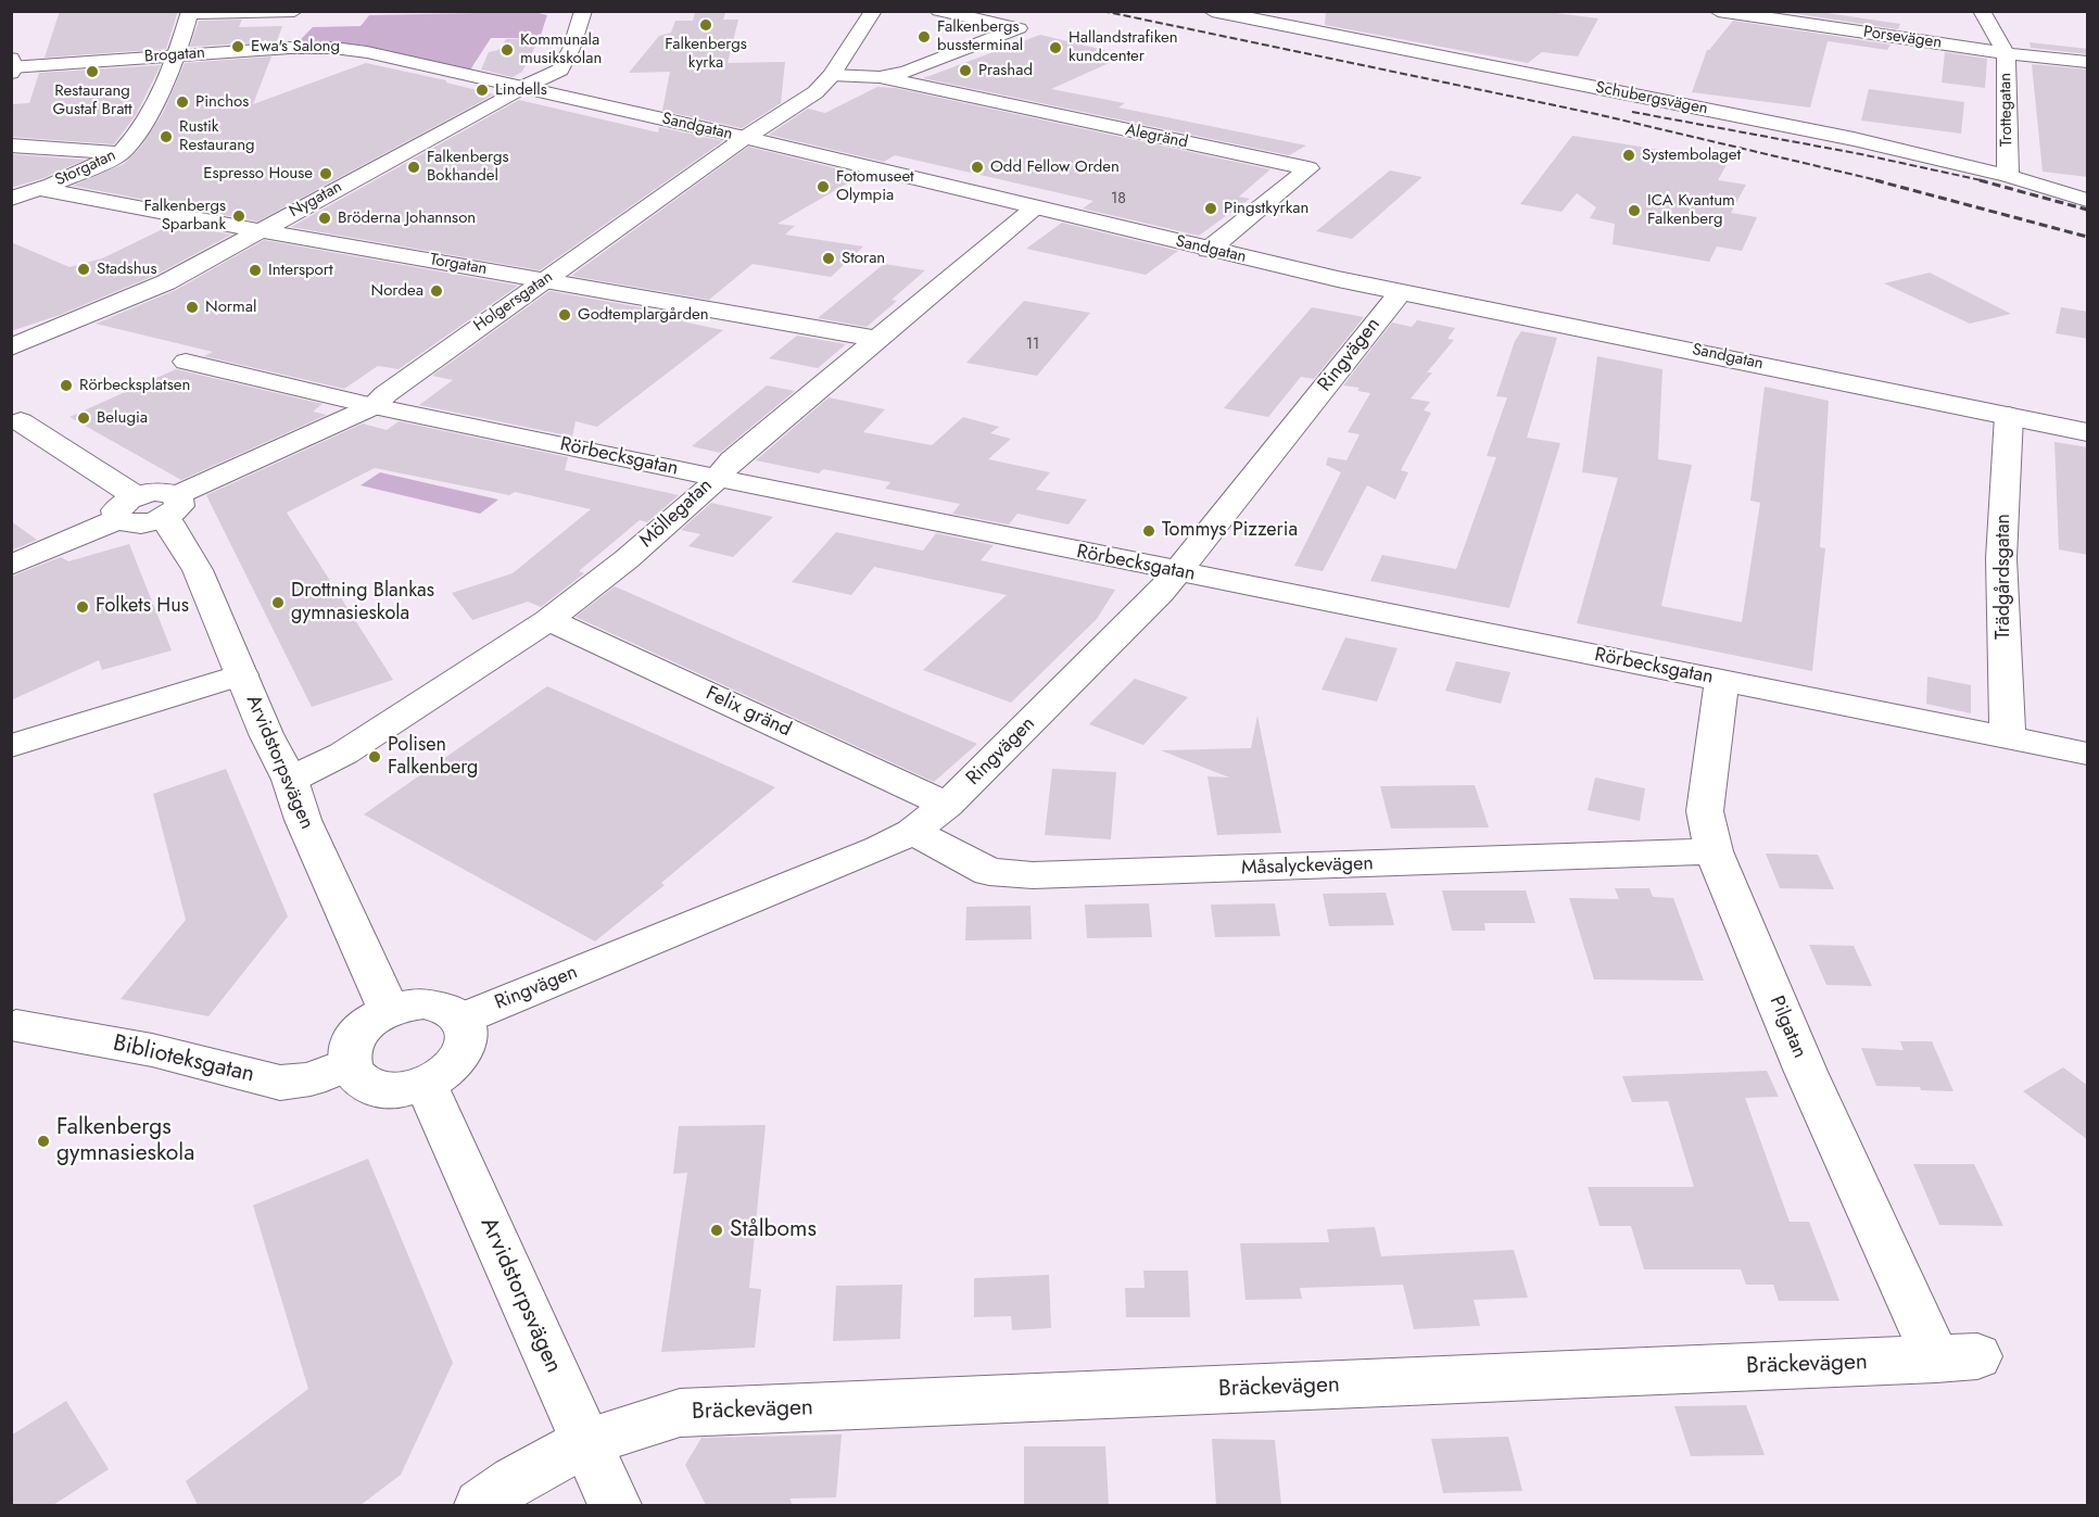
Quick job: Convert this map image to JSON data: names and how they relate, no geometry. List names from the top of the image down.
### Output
{
  "streets": {
    "street": [
      "Porsevägen",
      "Brogatan",
      "Schubergsvägen",
      "Trottegatan",
      "Sandgatan",
      "Alegränd",
      "Storgatan",
      "Nygatan",
      "Torgatan",
      "Holgersgatan",
      "Ringvägen",
      "Rörbecksgatan",
      "Möllegatan",
      "Trädgårdsgatan",
      "Felix gränd",
      "Arvidstorpsvägen",
      "Måsalyckevägen",
      "Pilgatan",
      "Biblioteksgatan",
      "Bräckevägen"
    ]
  },
  "crossings": [
    ["Porsevägen", "Trottegatan"],
    ["Brogatan", "Sandgatan"],
    ["Brogatan", "Storgatan"],
    ["Schubergsvägen", "Trottegatan"],
    ["Sandgatan", "Alegränd"],
    ["Sandgatan", "Nygatan"],
    ["Sandgatan", "Holgersgatan"],
    ["Sandgatan", "Ringvägen"],
    ["Sandgatan", "Möllegatan"],
    ["Sandgatan", "Trädgårdsgatan"],
    ["Storgatan", "Torgatan"],
    ["Nygatan", "Torgatan"],
    ["Torgatan", "Holgersgatan"],
    ["Torgatan", "Möllegatan"],
    ["Holgersgatan", "Rörbecksgatan"],
    ["Holgersgatan", "Arvidstorpsvägen"],
    ["Ringvägen", "Rörbecksgatan"],
    ["Ringvägen", "Felix gränd"],
    ["Ringvägen", "Arvidstorpsvägen"],
    ["Ringvägen", "Måsalyckevägen"],
    ["Ringvägen", "Biblioteksgatan"],
    ["Rörbecksgatan", "Möllegatan"],
    ["Rörbecksgatan", "Trädgårdsgatan"],
    ["Rörbecksgatan", "Pilgatan"],
    ["Möllegatan", "Felix gränd"],
    ["Möllegatan", "Arvidstorpsvägen"],
    ["Arvidstorpsvägen", "Biblioteksgatan"],
    ["Arvidstorpsvägen", "Bräckevägen"],
    ["Måsalyckevägen", "Pilgatan"],
    ["Pilgatan", "Bräckevägen"]
  ],
  "places": [
    "Falkenbergs kyrka",
    "Falkenbergs bussterminal",
    "Ewa's Salong",
    "Hallandstrafiken kundcenter",
    "Kommunala musikskolan",
    "Prashad",
    "Restaurang Gustaf Bratt",
    "Lindells",
    "Pinchos",
    "Rustik Restaurang",
    "Systembolaget",
    "Falkenbergs Bokhandel",
    "Odd Fellow Orden",
    "Espresso House",
    "Fotomuseet Olympia",
    "Pingstkyrkan",
    "ICA Kvantum Falkenberg",
    "Falkenbergs Sparbank",
    "Bröderna Johannson",
    "Storan",
    "Stadshus",
    "Intersport",
    "Nordea",
    "Normal",
    "Godtemplargården",
    "Rörbecksplatsen",
    "Belugia",
    "Tommys Pizzeria",
    "Drottning Blankas gymnasieskola",
    "Folkets Hus",
    "Polisen Falkenberg",
    "Falkenbergs gymnasieskola",
    "Stålboms"
  ],
  "house_numbers": ["18", "11"]
}
